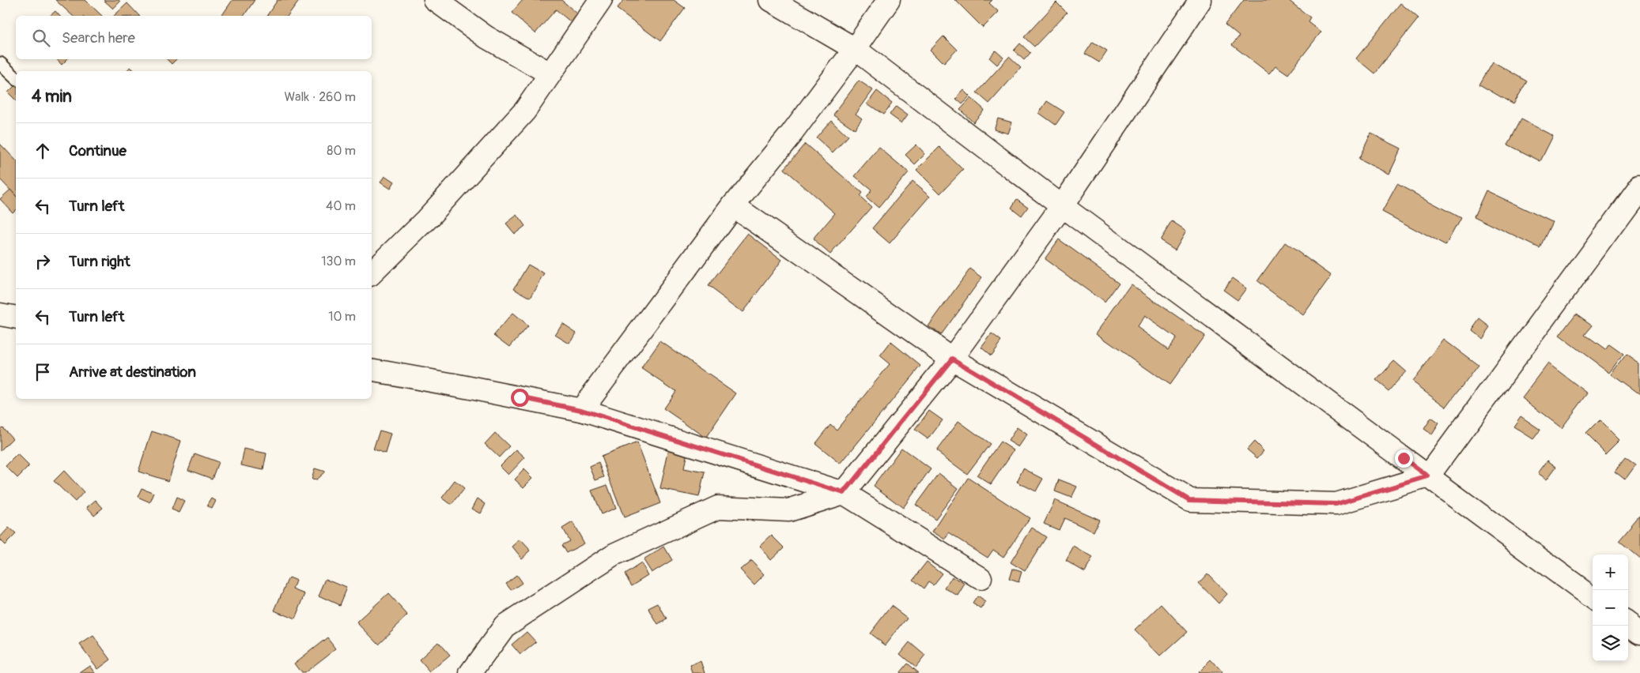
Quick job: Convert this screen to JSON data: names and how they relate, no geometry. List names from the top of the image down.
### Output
{
  "page": {
    "search": "Search here",
    "heading": ["4 min", "Walk · 260 m"],
    "list": [
      ["Continue", "80 m"],
      ["Turn left", "40 m"],
      ["Turn right", "130 m"],
      ["Turn left", "10 m"],
      "Arrive at destination"
    ],
    "map_buttons": ["+", "−"]
  }
}
